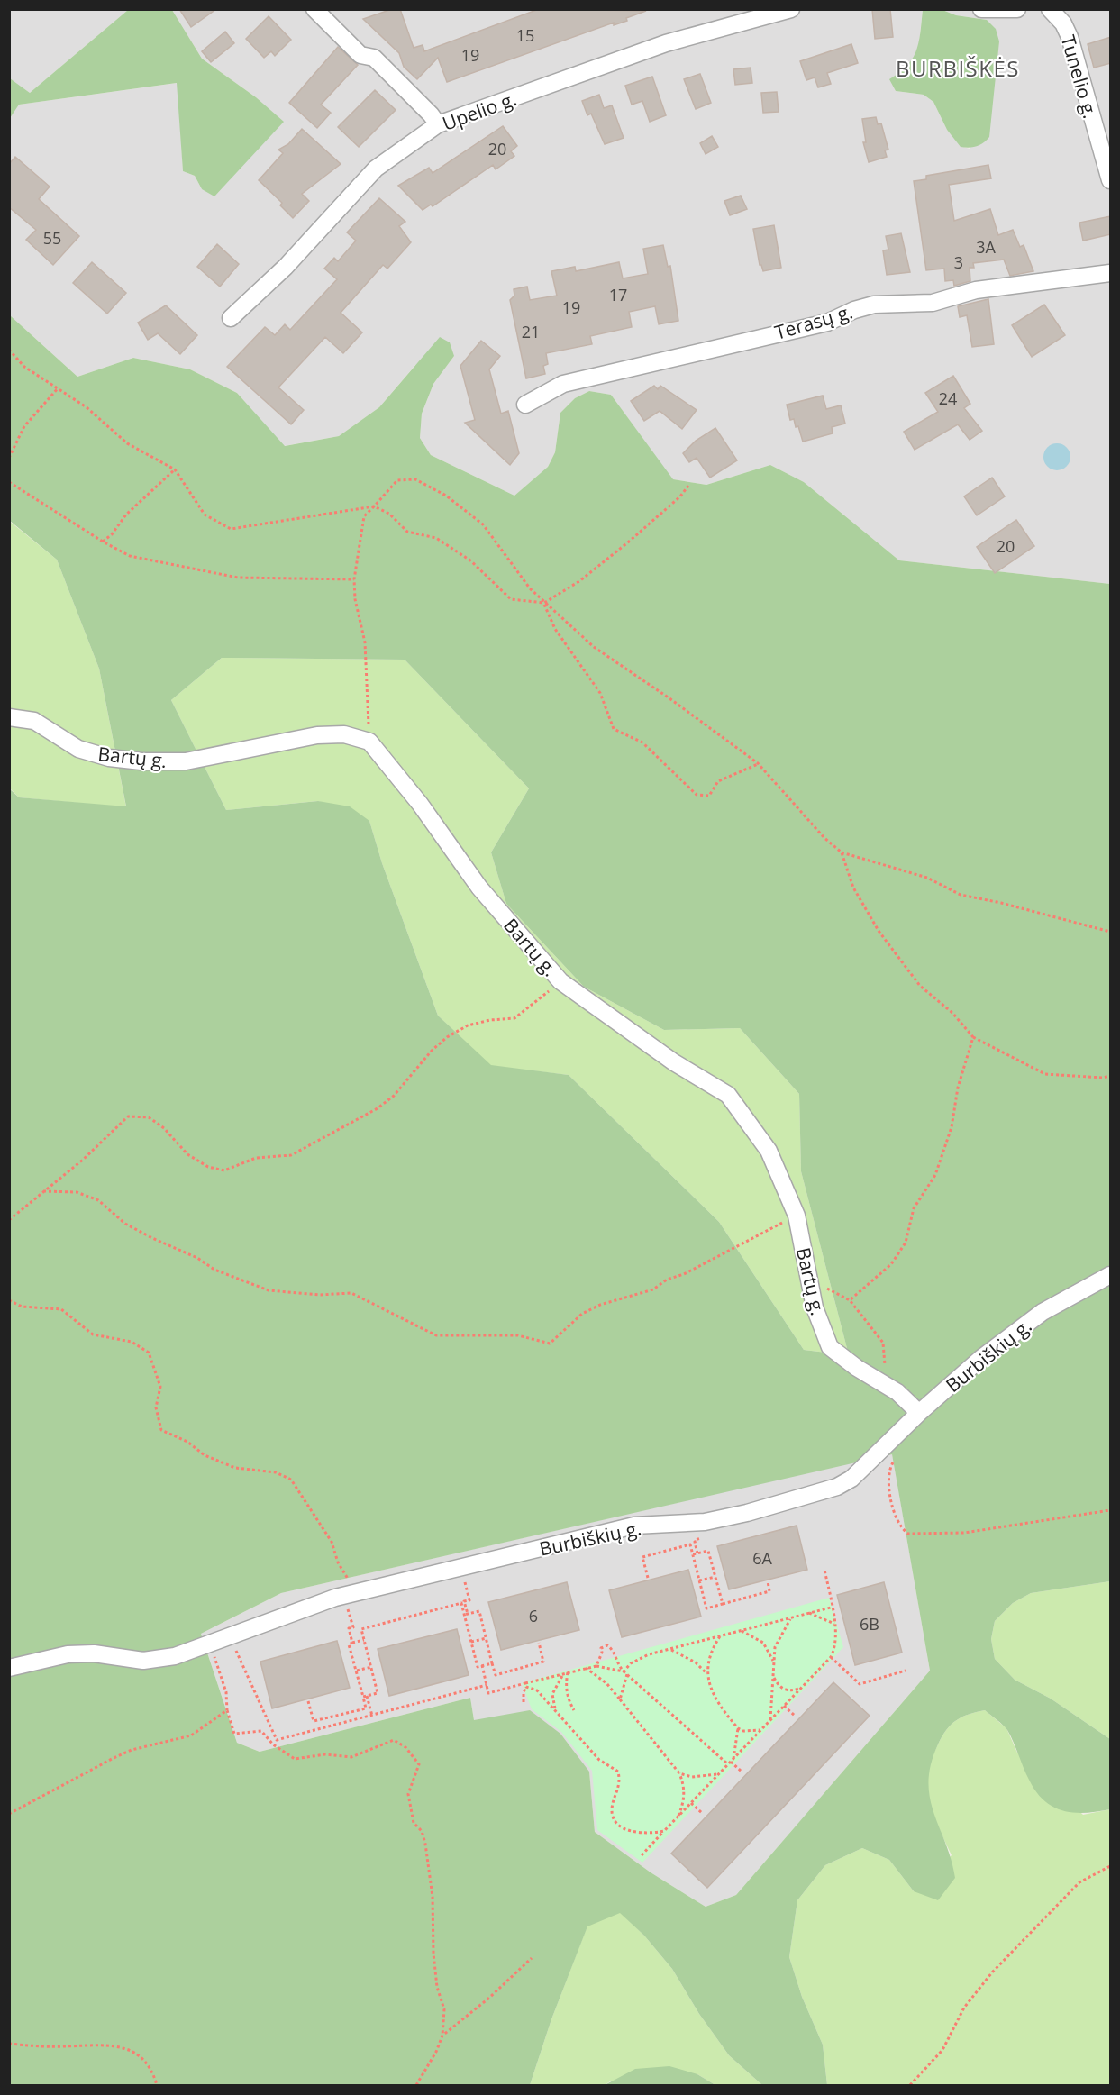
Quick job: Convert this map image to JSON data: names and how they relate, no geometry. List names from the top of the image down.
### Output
{
  "streets": {
    "street": [
      "Tunelio g.",
      "Upelio g.",
      "Terasų g.",
      "Bartų g.",
      "Burbiškių g."
    ]
  },
  "crossings": [
    ["Bartų g.", "Burbiškių g."]
  ],
  "districts": ["BURBIŠKĖS"],
  "house_numbers": [
    "15",
    "19",
    "20",
    "55",
    "3A",
    "3",
    "17",
    "19",
    "21",
    "24",
    "20",
    "6A",
    "6",
    "6B"
  ]
}
